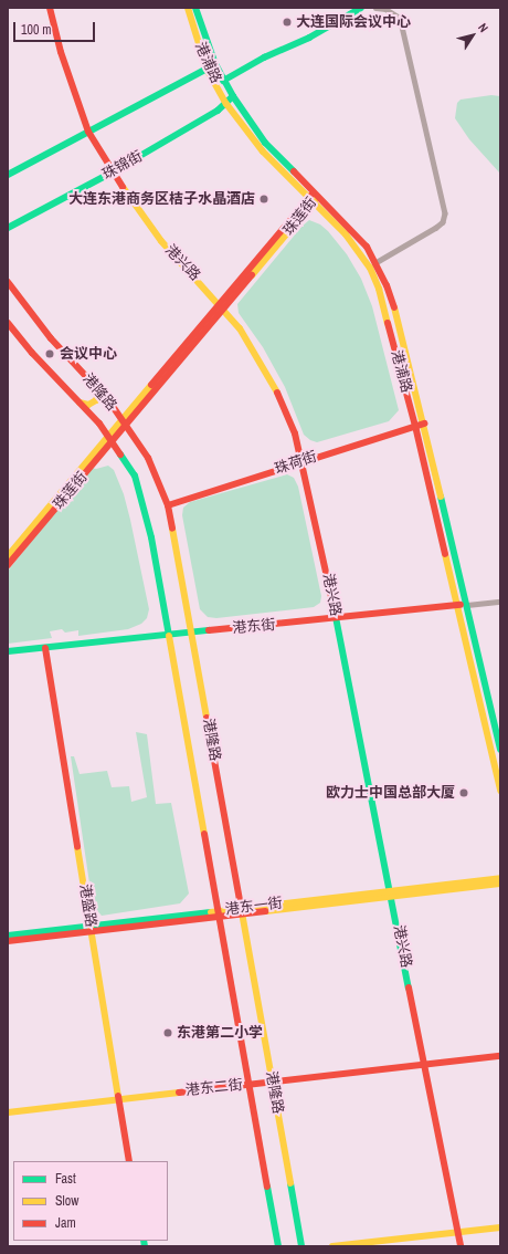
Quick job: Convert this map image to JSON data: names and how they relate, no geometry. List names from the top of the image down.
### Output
{
  "streets": {
    "main road": [
      "港浦路",
      "珠锦街",
      "珠莲街",
      "港兴路",
      "港隆路",
      "珠荷街",
      "港东街",
      "港盛路",
      "港东一街",
      "港东二街"
    ]
  },
  "crossings": [
    ["港浦路", "珠锦街"],
    ["港浦路", "珠莲街"],
    ["港浦路", "珠荷街"],
    ["港浦路", "港东街"],
    ["珠锦街", "港兴路"],
    ["珠莲街", "港兴路"],
    ["珠莲街", "港隆路"],
    ["港兴路", "珠荷街"],
    ["港兴路", "港东街"],
    ["港兴路", "港东一街"],
    ["港兴路", "港东二街"],
    ["港隆路", "珠荷街"],
    ["港隆路", "港东街"],
    ["港隆路", "港东一街"],
    ["港隆路", "港东二街"],
    ["港东街", "港盛路"],
    ["港盛路", "港东一街"],
    ["港盛路", "港东二街"]
  ],
  "places": [
    "大连国际会议中心",
    "大连东港商务区桔子水晶酒店",
    "会议中心",
    "欧力士中国总部大厦",
    "东港第二小学"
  ],
  "legend": ["Fast", "Slow", "Jam"],
  "scale_bar": "100 m",
  "north": "top right"
}
